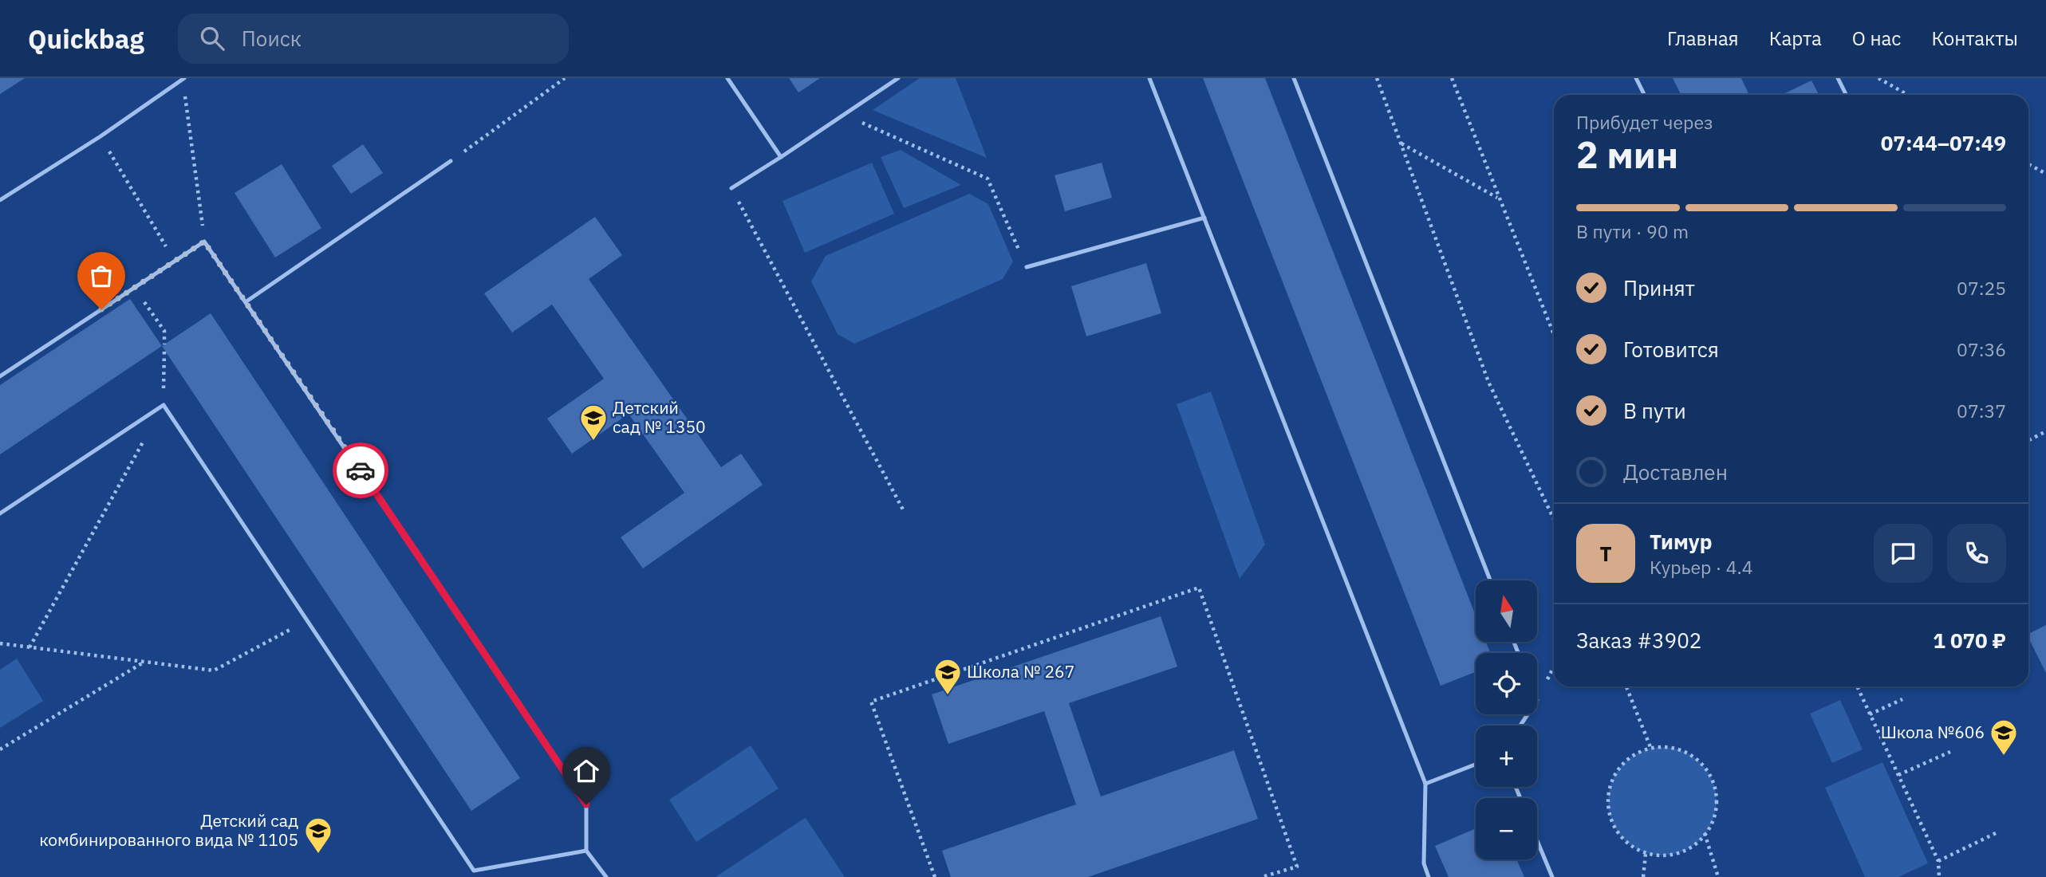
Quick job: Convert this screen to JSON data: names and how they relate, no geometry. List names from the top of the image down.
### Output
{
  "places": {
    "school or university": [
      "Детский сад № 1350",
      "Школа № 267",
      "Школа №606",
      "Детский сад комбинированного вида № 1105"
    ]
  },
  "north": "top",
  "page": {
    "header": "Quickbag",
    "search": "Поиск",
    "nav": [
      "Главная",
      "Карта",
      "О нас",
      "Контакты"
    ],
    "heading": ["2 мин", "Прибудет через", "07:44–07:49"],
    "panel": [
      "Тимур",
      "Курьер · 4.4",
      "Заказ #3902",
      "1 070 ₽"
    ],
    "bar": "В пути · 90 m",
    "list": [
      ["Принят", "07:25"],
      ["Готовится", "07:36"],
      ["В пути", "07:37"],
      "Доставлен"
    ],
    "round": "Т",
    "map_buttons": ["+", "−"]
  }
}
